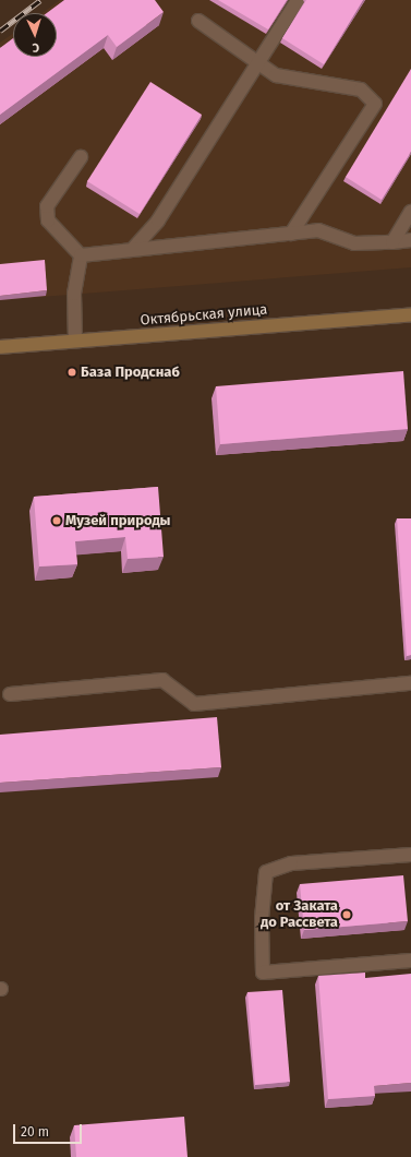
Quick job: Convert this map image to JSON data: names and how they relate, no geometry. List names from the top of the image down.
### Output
{
  "streets": {
    "main road": ["Октябрьская улица"]
  },
  "places": ["База Продснаб", "Музей природы", "от Заката до Рассвета"],
  "scale_bar": "20 m",
  "north": "bottom"
}
